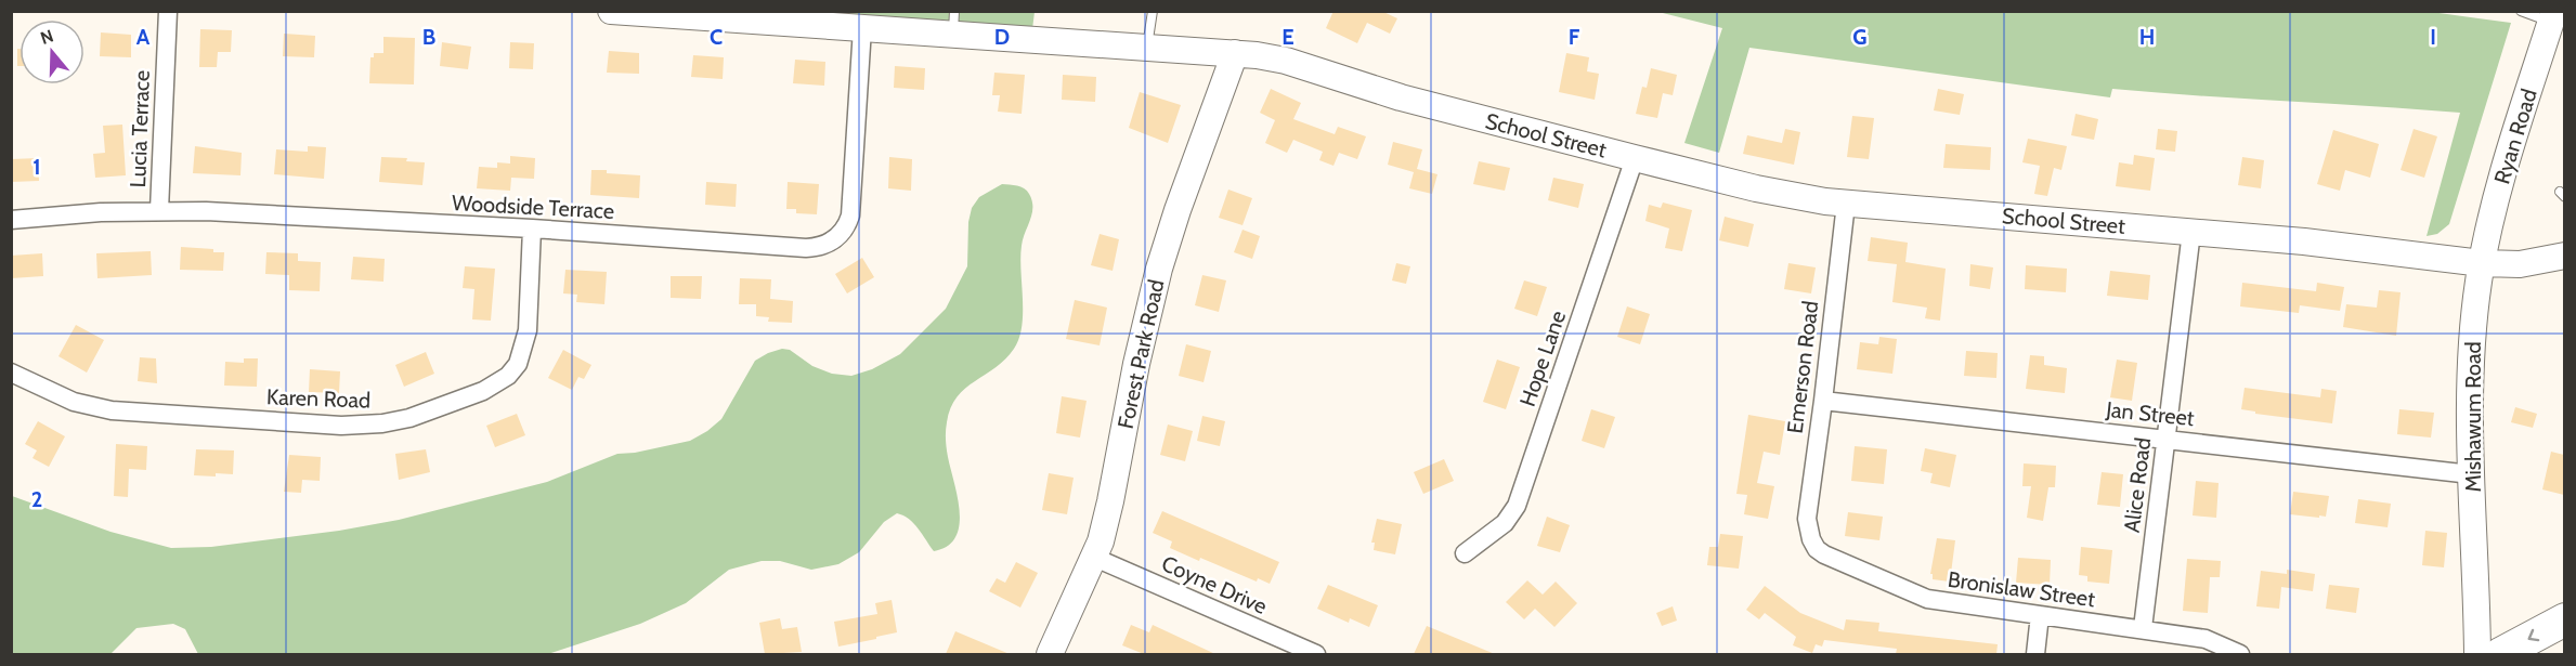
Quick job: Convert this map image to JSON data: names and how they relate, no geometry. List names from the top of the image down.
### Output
{
  "streets": {
    "street": [
      "Lucia Terrace",
      "School Street",
      "Ryan Road",
      "Woodside Terrace",
      "Forest Park Road",
      "Hope Lane",
      "Emerson Road",
      "Karen Road",
      "Jan Street",
      "Mishawum Road",
      "Alice Road",
      "Coyne Drive",
      "Bronislaw Street"
    ]
  },
  "crossings": [
    ["Lucia Terrace", "Woodside Terrace"],
    ["School Street", "Ryan Road"],
    ["School Street", "Woodside Terrace"],
    ["School Street", "Forest Park Road"],
    ["School Street", "Hope Lane"],
    ["School Street", "Emerson Road"],
    ["School Street", "Mishawum Road"],
    ["School Street", "Alice Road"],
    ["Ryan Road", "Mishawum Road"],
    ["Woodside Terrace", "Karen Road"],
    ["Forest Park Road", "Coyne Drive"],
    ["Emerson Road", "Jan Street"],
    ["Emerson Road", "Bronislaw Street"],
    ["Jan Street", "Mishawum Road"],
    ["Jan Street", "Alice Road"],
    ["Alice Road", "Bronislaw Street"]
  ],
  "north": "top",
  "grid": {
    "columns": [
      "A",
      "B",
      "C",
      "D",
      "E",
      "F",
      "G",
      "H",
      "I"
    ],
    "rows": ["1", "2"]
  }
}
